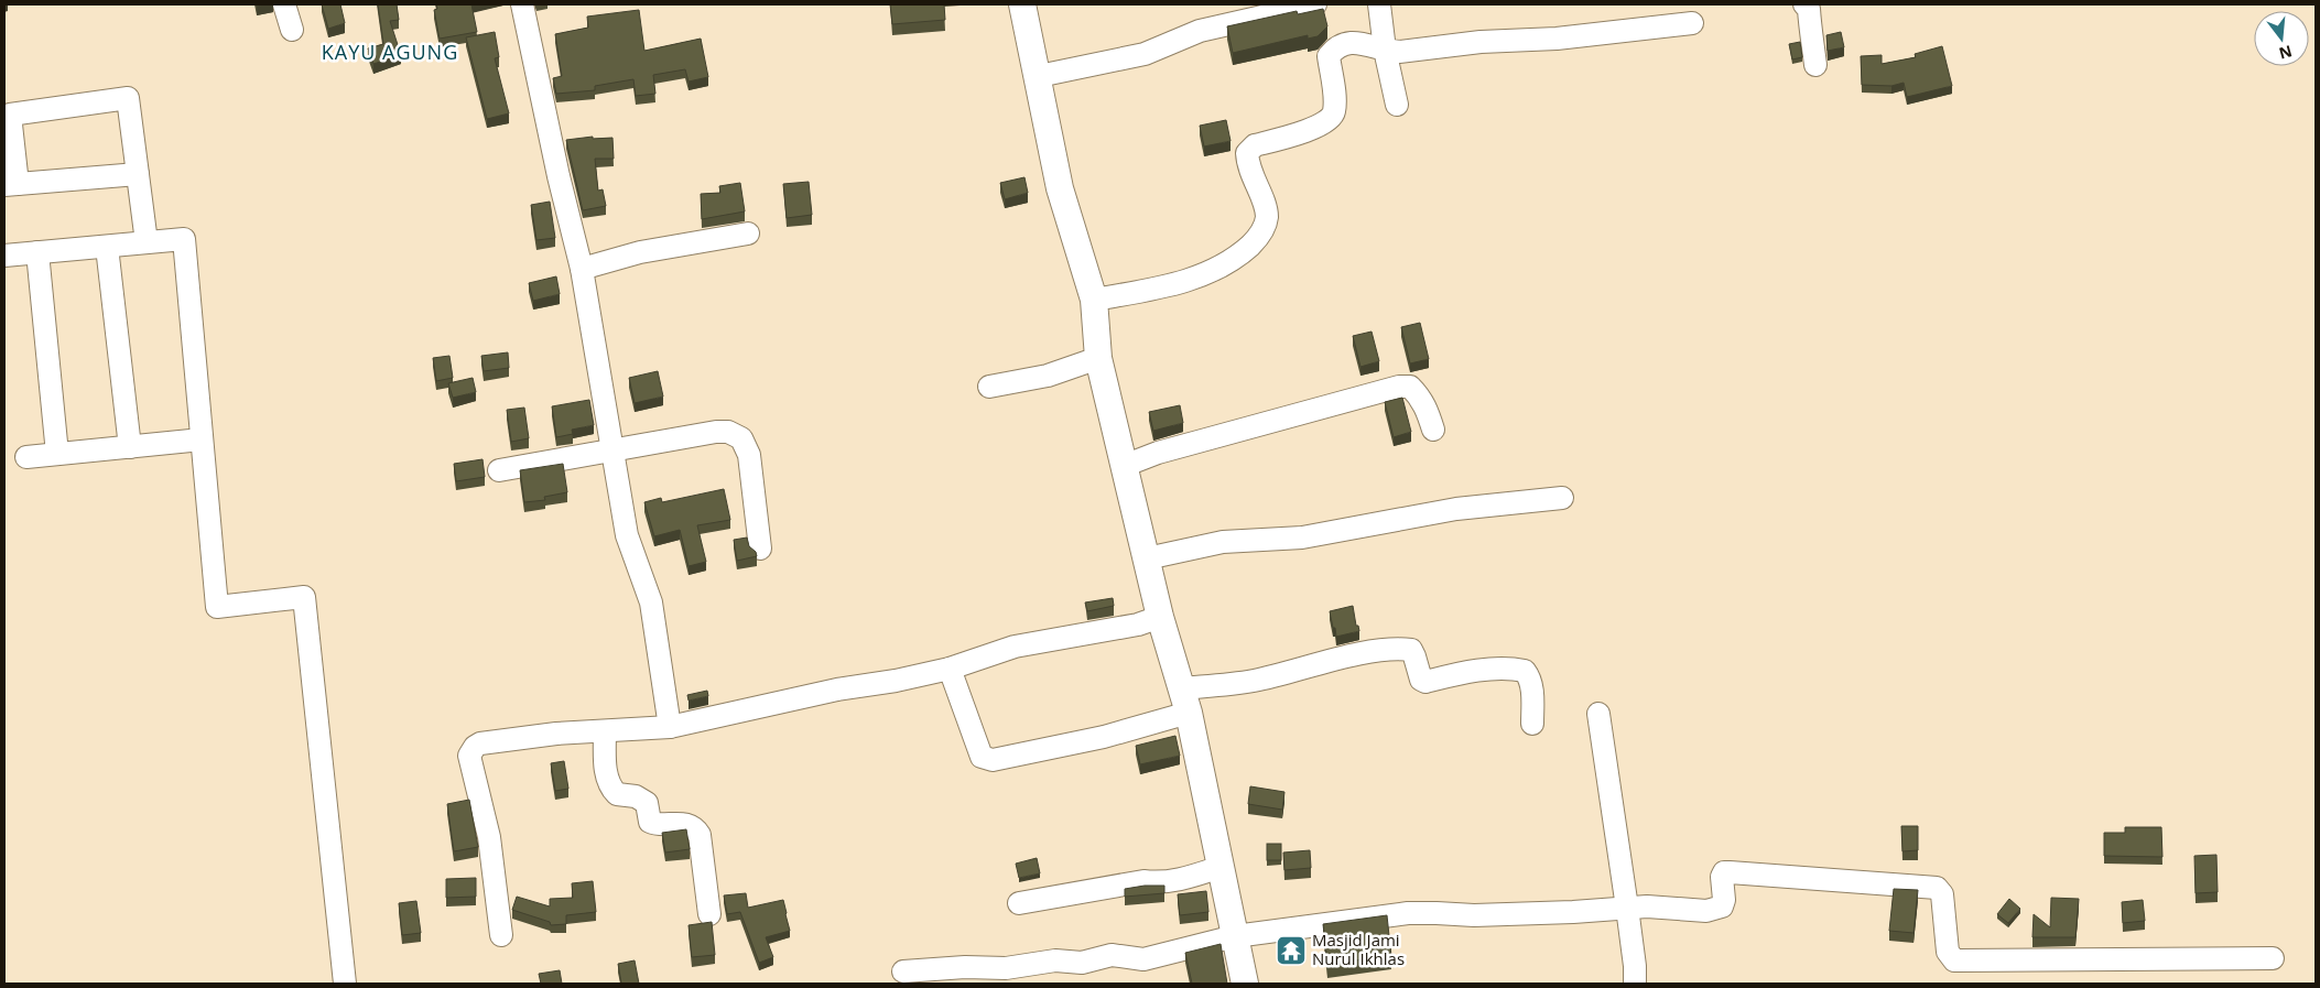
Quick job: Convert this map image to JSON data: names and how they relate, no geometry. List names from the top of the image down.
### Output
{
  "districts": ["KAYU AGUNG"],
  "places": {
    "temple": ["Masjid Jami Nurul Ikhlas"]
  },
  "north": "bottom"
}
